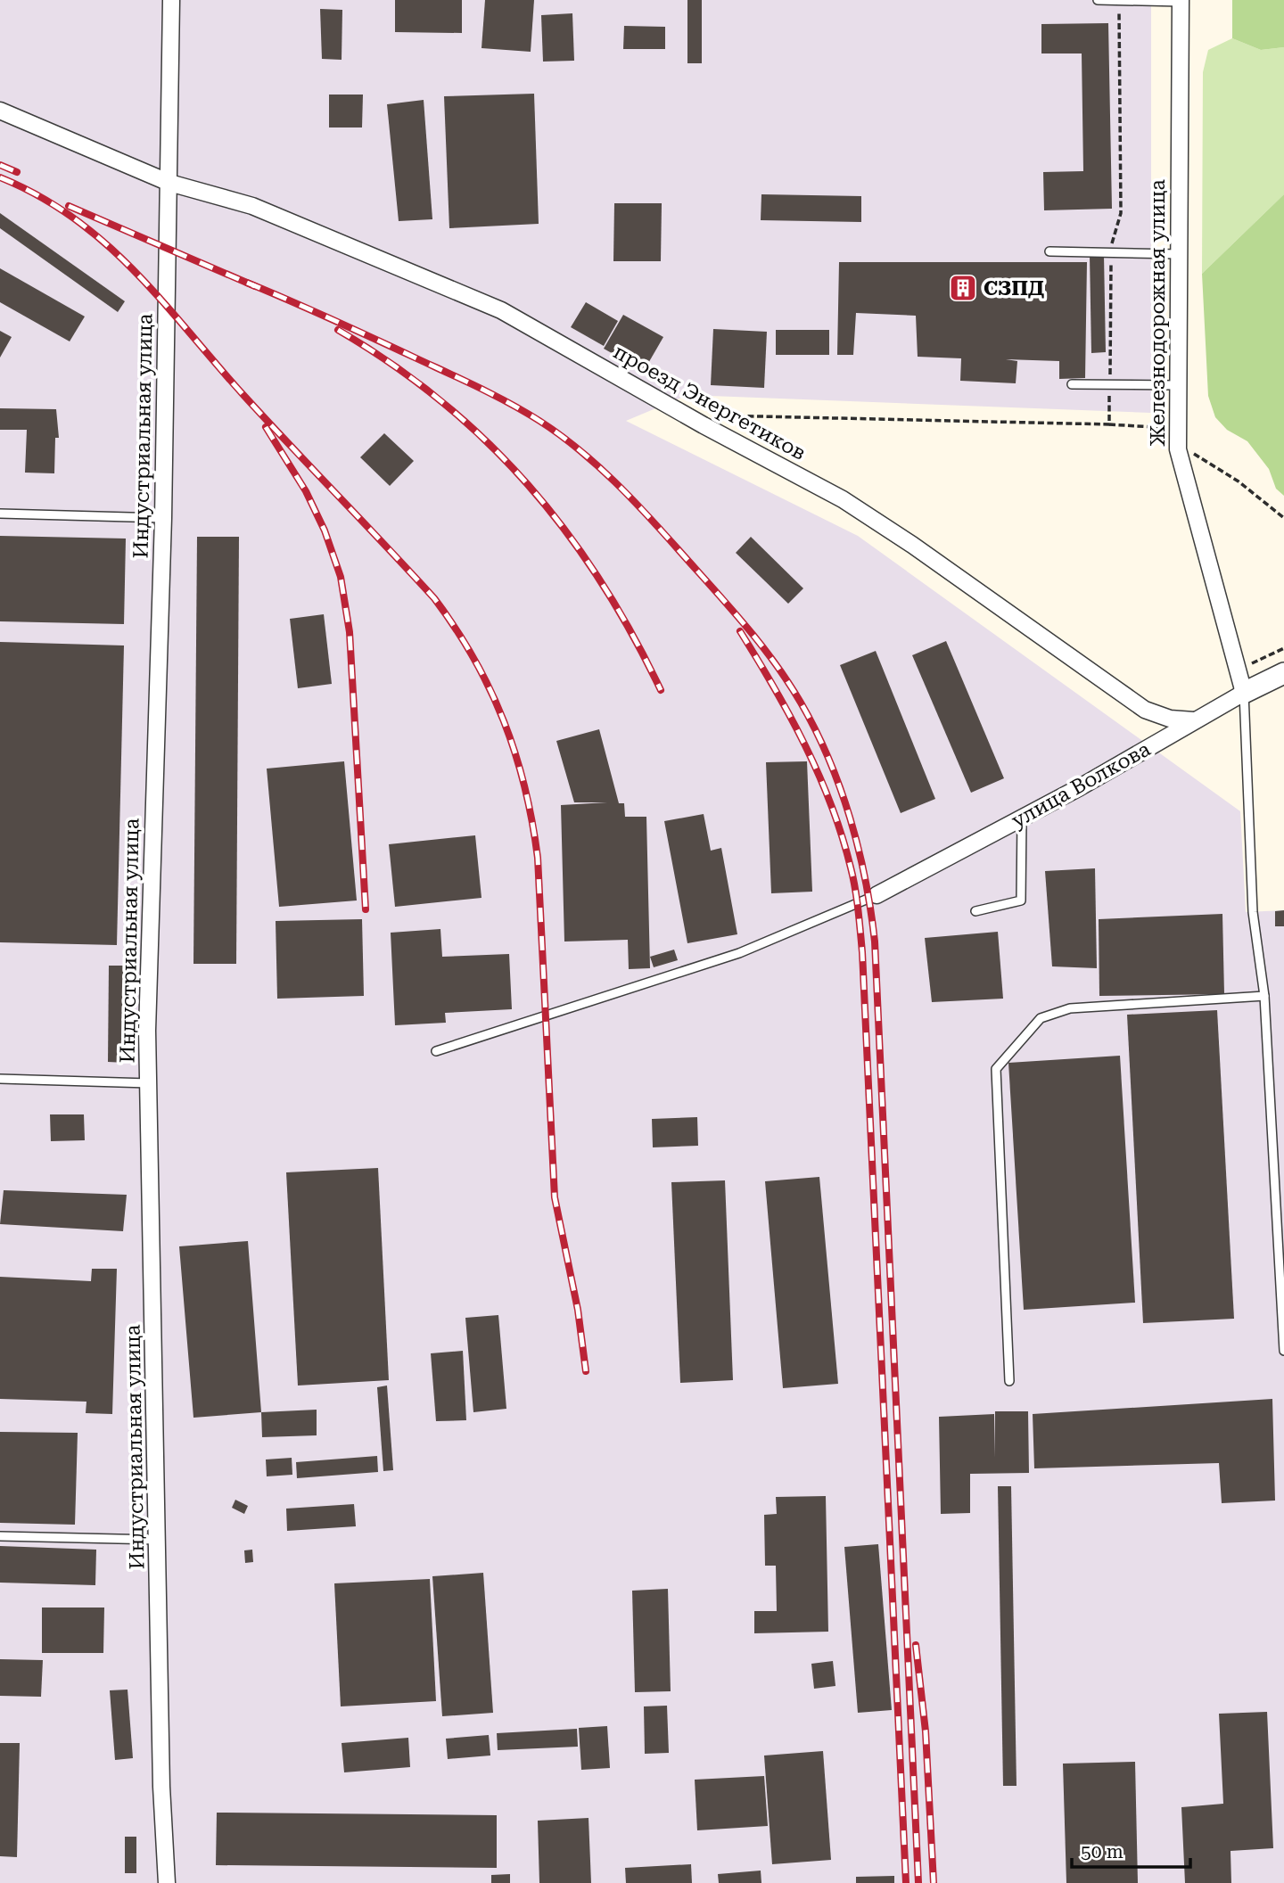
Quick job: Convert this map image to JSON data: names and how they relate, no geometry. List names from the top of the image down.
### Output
{
  "streets": {
    "street": [
      "Железнодорожная улица",
      "проезд Энергетиков",
      "Индустриальная улица",
      "улица Волкова"
    ]
  },
  "crossings": [
    ["Железнодорожная улица", "улица Волкова"],
    ["проезд Энергетиков", "Индустриальная улица"],
    ["проезд Энергетиков", "улица Волкова"]
  ],
  "places": {
    "building": ["СЗПД"]
  },
  "scale_bar": "50 m"
}
